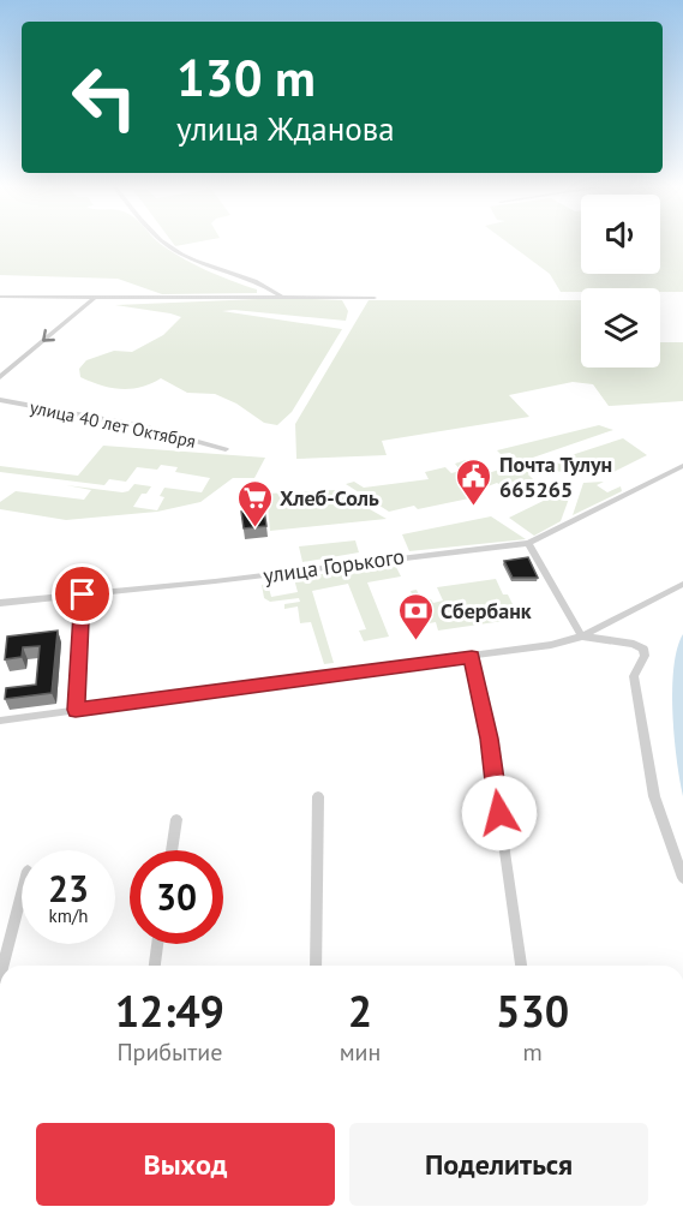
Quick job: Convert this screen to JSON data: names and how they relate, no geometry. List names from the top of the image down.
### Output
{
  "streets": {
    "street": ["улица 40 лет Октября", "улица Горького"]
  },
  "places": {
    "public building": ["Почта Тулун 665265"],
    "supermarket": ["Хлеб-Соль"],
    "bank": ["Сбербанк"]
  },
  "page": {
    "turn": ["130 m", "улица Жданова"],
    "speed": "23 km/h",
    "limit": "30",
    "eta": [
      "12:49",
      "Прибытие",
      "2",
      "мин",
      "530",
      "m"
    ],
    "buttons": ["Выход", "Поделиться"]
  }
}
